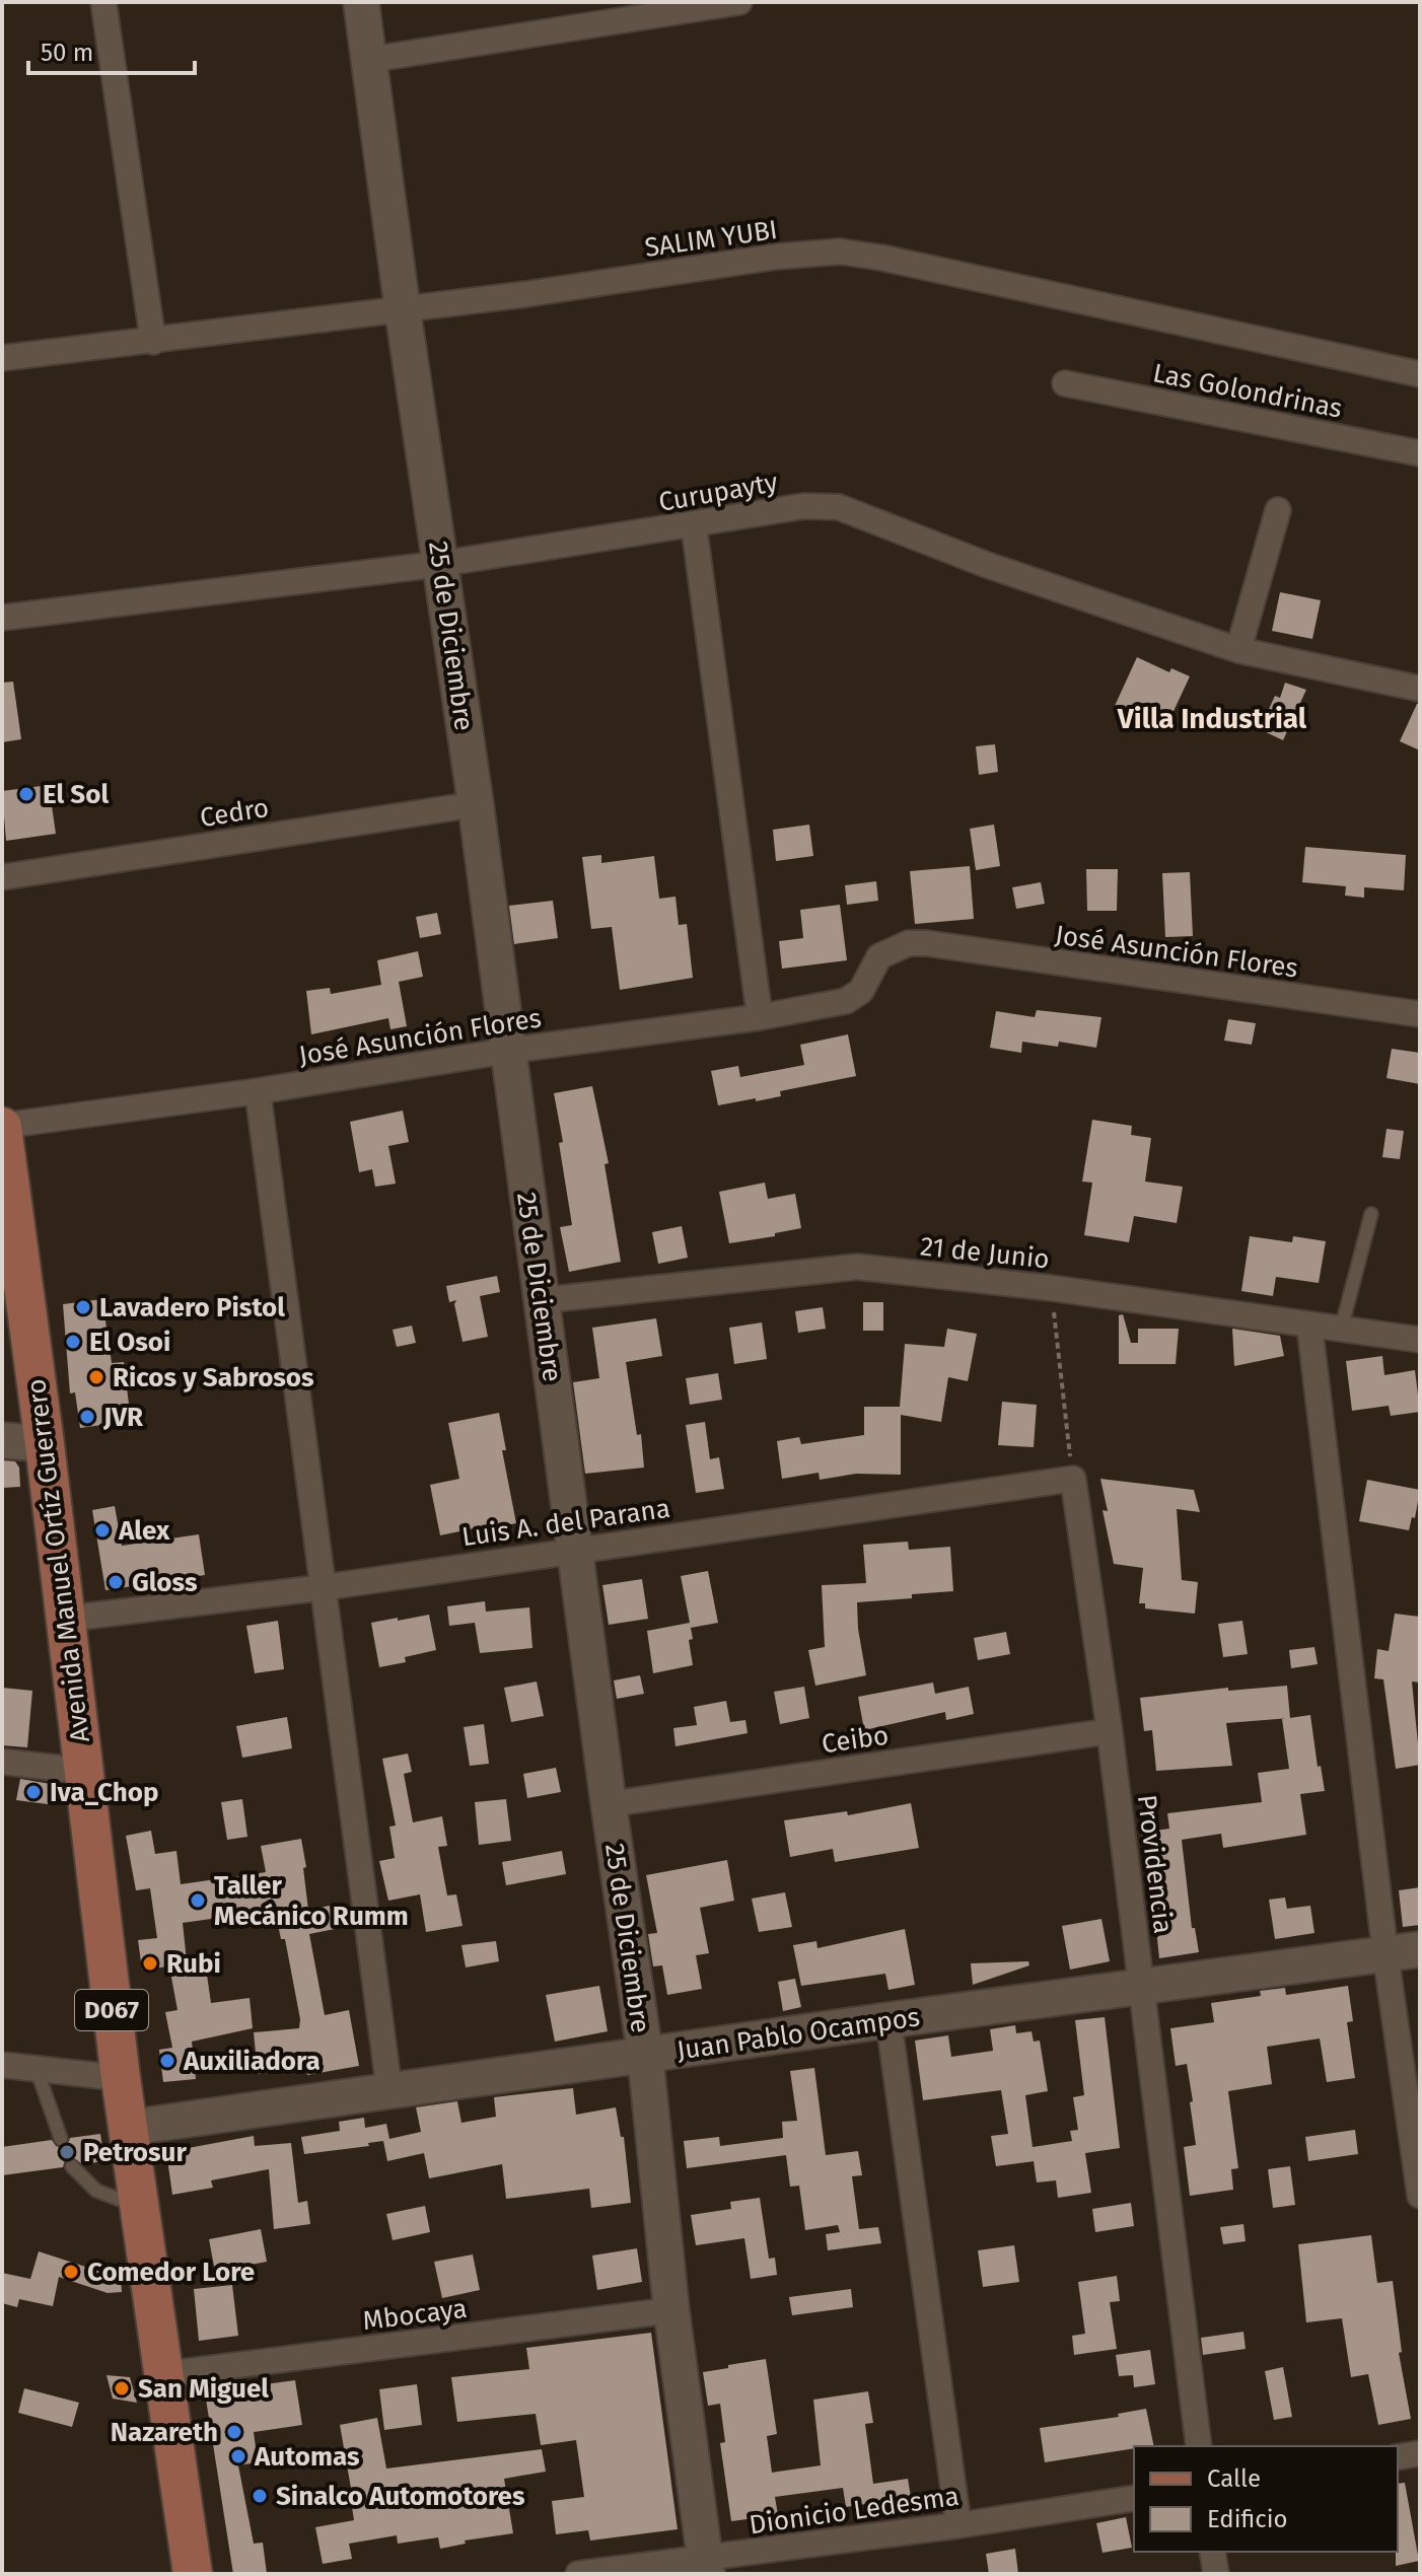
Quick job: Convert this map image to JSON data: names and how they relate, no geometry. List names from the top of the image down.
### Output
{
  "streets": {
    "main road": ["Avenida Manuel Ortíz Guerrero", "D067"],
    "street": [
      "SALIM YUBI",
      "Las Golondrinas",
      "Curupayty",
      "25 de Diciembre",
      "Cedro",
      "José Asunción Flores",
      "21 de Junio",
      "Luis A. del Parana",
      "Ceibo",
      "Providencia",
      "Juan Pablo Ocampos",
      "Mbocaya",
      "Dionicio Ledesma"
    ]
  },
  "crossings": [
    ["SALIM YUBI", "25 de Diciembre"],
    ["Curupayty", "25 de Diciembre"],
    ["25 de Diciembre", "Cedro"],
    ["25 de Diciembre", "José Asunción Flores"],
    ["25 de Diciembre", "21 de Junio"],
    ["25 de Diciembre", "Luis A. del Parana"],
    ["25 de Diciembre", "Ceibo"],
    ["25 de Diciembre", "Juan Pablo Ocampos"],
    ["25 de Diciembre", "Mbocaya"],
    ["25 de Diciembre", "Dionicio Ledesma"],
    ["José Asunción Flores", "Avenida Manuel Ortíz Guerrero"],
    ["Luis A. del Parana", "Avenida Manuel Ortíz Guerrero"],
    ["Luis A. del Parana", "Providencia"],
    ["Avenida Manuel Ortíz Guerrero", "Juan Pablo Ocampos"],
    ["Avenida Manuel Ortíz Guerrero", "Mbocaya"],
    ["Ceibo", "Providencia"],
    ["Providencia", "Juan Pablo Ocampos"]
  ],
  "districts": ["Villa Industrial"],
  "places": [
    "El Sol",
    "Lavadero Pistol",
    "El Osoi",
    "Ricos y Sabrosos",
    "JVR",
    "Alex",
    "Gloss",
    "Iva_Chop",
    "Taller Mecánico Rumm",
    "Rubi",
    "Auxiliadora",
    "Petrosur",
    "Comedor Lore",
    "San Miguel",
    "Nazareth",
    "Automas",
    "Sinalco Automotores"
  ],
  "legend": ["Calle", "Edificio"],
  "scale_bar": "50 m"
}
